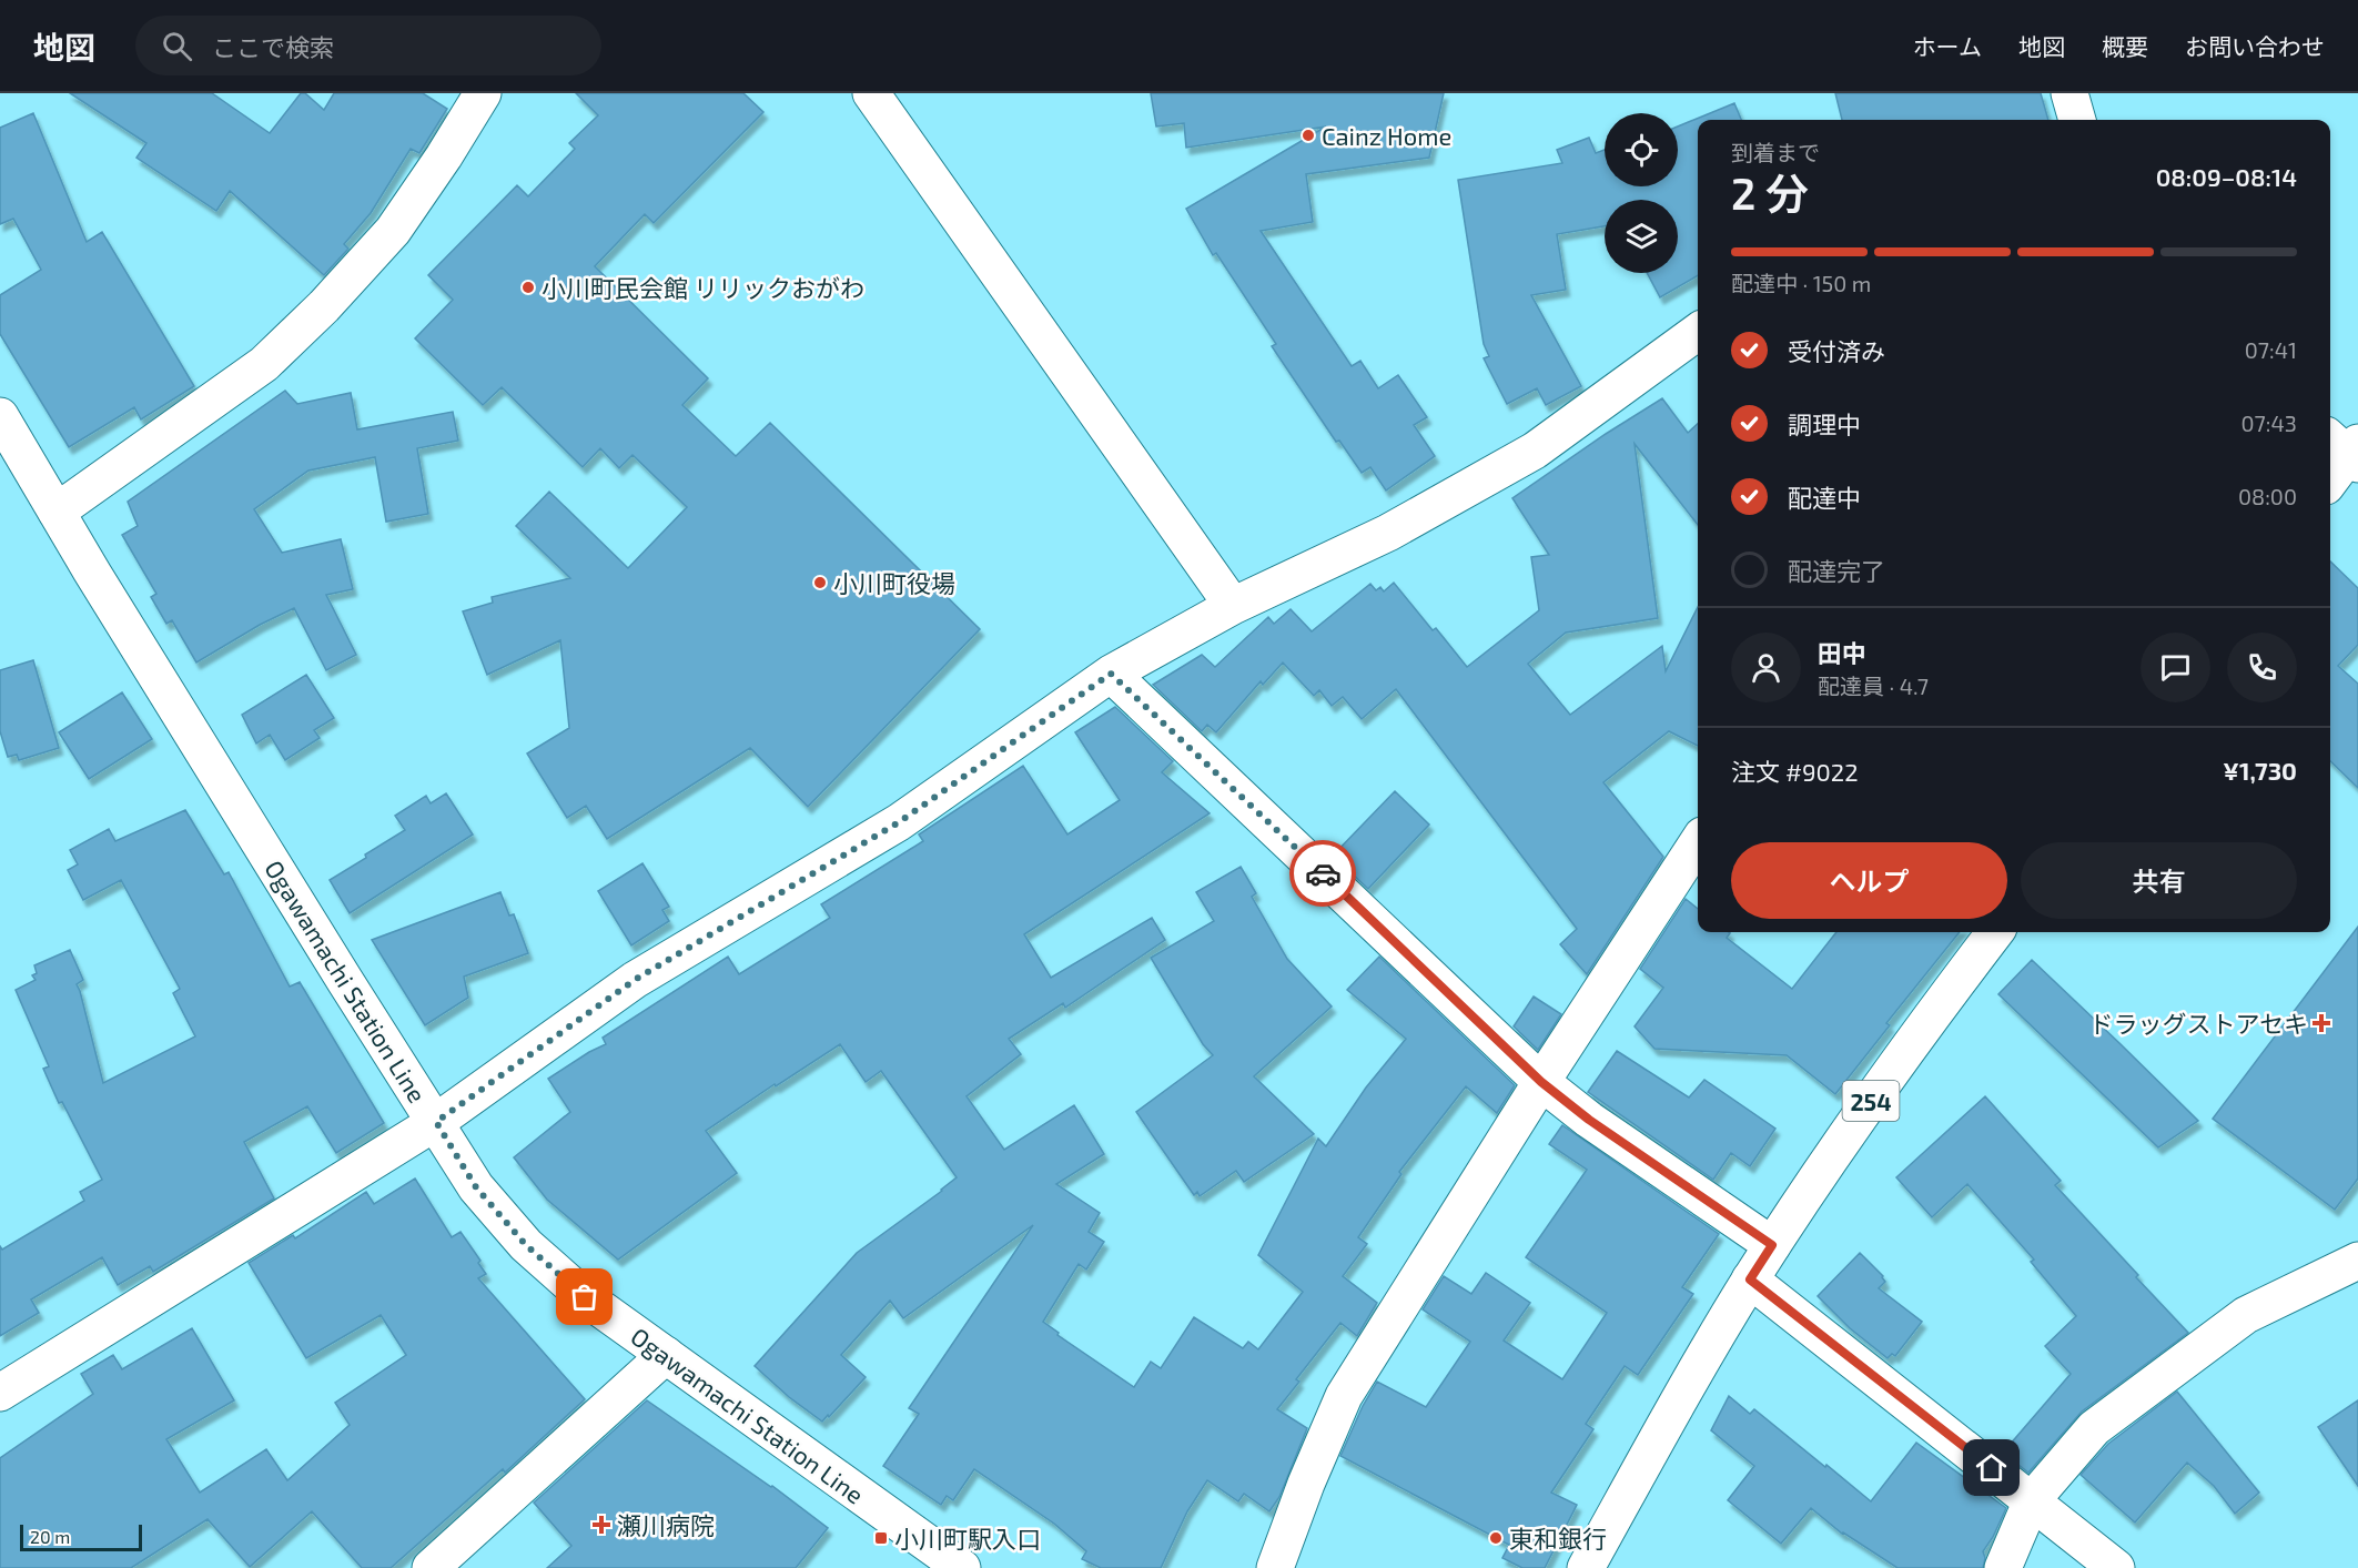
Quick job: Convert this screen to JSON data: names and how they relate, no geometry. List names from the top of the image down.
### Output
{
  "streets": {
    "main road": ["Ogawamachi Station Line", "254"]
  },
  "places": {
    "other": [
      "Cainz Home",
      "小川町民会館 リリックおがわ",
      "小川町役場",
      "東和銀行"
    ],
    "health": ["ドラッグストアセキ", "瀬川病院"],
    "transit": ["小川町駅入口"]
  },
  "scale_bar": "20 m",
  "page": {
    "header": "地図",
    "search": "ここで検索",
    "nav": [
      "ホーム",
      "地図",
      "概要",
      "お問い合わせ"
    ],
    "heading": ["2 分", "到着まで", "08:09–08:14"],
    "panel": [
      "田中",
      "配達員 · 4.7",
      "注文 #9022",
      "¥1,730"
    ],
    "bar": "配達中 · 150 m",
    "list": [
      ["受付済み", "07:41"],
      ["調理中", "07:43"],
      ["配達中", "08:00"],
      "配達完了"
    ],
    "buttons": ["ヘルプ", "共有"],
    "scale": "20 m"
  }
}
